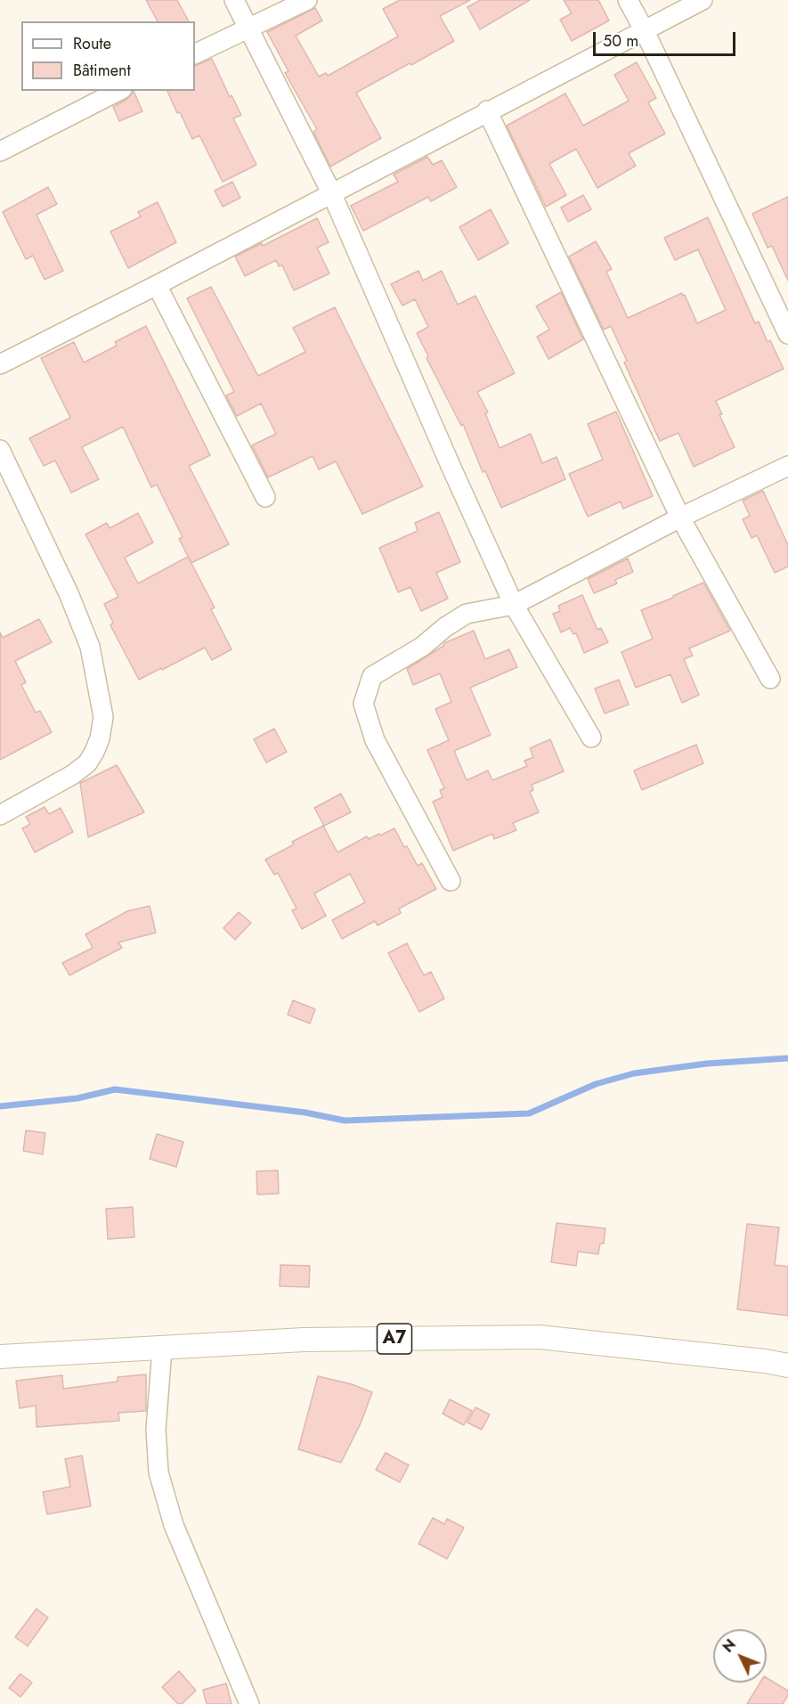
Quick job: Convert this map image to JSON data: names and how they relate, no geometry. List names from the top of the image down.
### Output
{
  "streets": {
    "main road": ["A7"]
  },
  "legend": ["Route", "Bâtiment"],
  "scale_bar": "50 m",
  "north": "top left"
}
